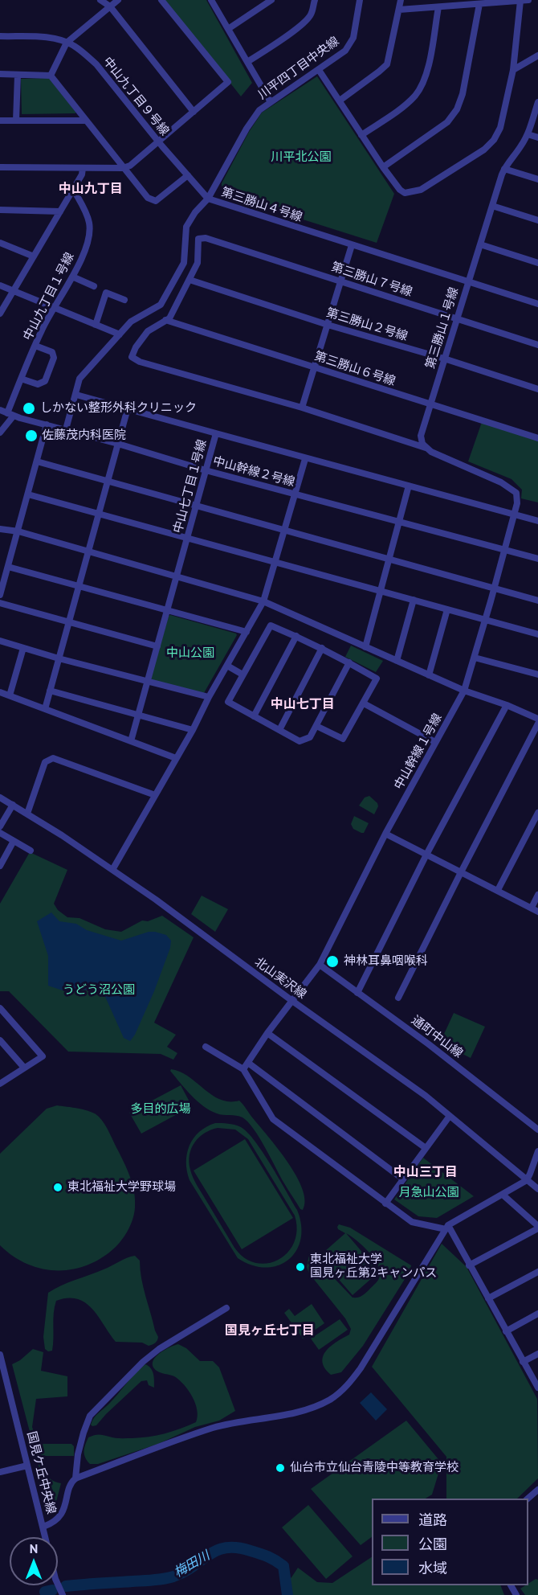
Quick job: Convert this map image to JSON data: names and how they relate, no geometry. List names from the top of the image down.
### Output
{
  "streets": {
    "street": [
      "川平四丁目中央線",
      "中山九丁目９号線",
      "第三勝山４号線",
      "第三勝山７号線",
      "中山九丁目１号線",
      "第三勝山２号線",
      "第三勝山１号線",
      "第三勝山６号線",
      "中山幹線２号線",
      "中山七丁目１号線",
      "中山幹線１号線",
      "北山実沢線",
      "通町中山線",
      "国見ケ丘中央線"
    ]
  },
  "crossings": [
    ["川平四丁目中央線", "中山九丁目９号線"],
    ["川平四丁目中央線", "第三勝山４号線"],
    ["中山九丁目９号線", "第三勝山４号線"],
    ["第三勝山４号線", "第三勝山１号線"],
    ["第三勝山４号線", "中山幹線２号線"],
    ["第三勝山７号線", "第三勝山２号線"],
    ["第三勝山７号線", "第三勝山１号線"],
    ["中山九丁目１号線", "中山幹線２号線"],
    ["第三勝山２号線", "第三勝山１号線"],
    ["第三勝山１号線", "第三勝山６号線"],
    ["中山幹線２号線", "中山七丁目１号線"],
    ["中山幹線２号線", "中山幹線１号線"],
    ["中山七丁目１号線", "中山幹線１号線"],
    ["中山幹線１号線", "北山実沢線"],
    ["中山幹線１号線", "通町中山線"]
  ],
  "districts": [
    "中山九丁目",
    "中山七丁目",
    "中山三丁目",
    "国見ヶ丘七丁目"
  ],
  "water": ["梅田川"],
  "parks": [
    "川平北公園",
    "中山公園",
    "うどう沼公園",
    "多目的広場",
    "月急山公園"
  ],
  "places": [
    "しかない整形外科クリニック",
    "佐藤茂内科医院",
    "神林耳鼻咽喉科",
    "東北福祉大学野球場",
    "東北福祉大学 国見ヶ丘第2キャンパス",
    "仙台市立仙台青陵中等教育学校"
  ],
  "legend": ["道路", "公園", "水域"],
  "north": "top"
}
